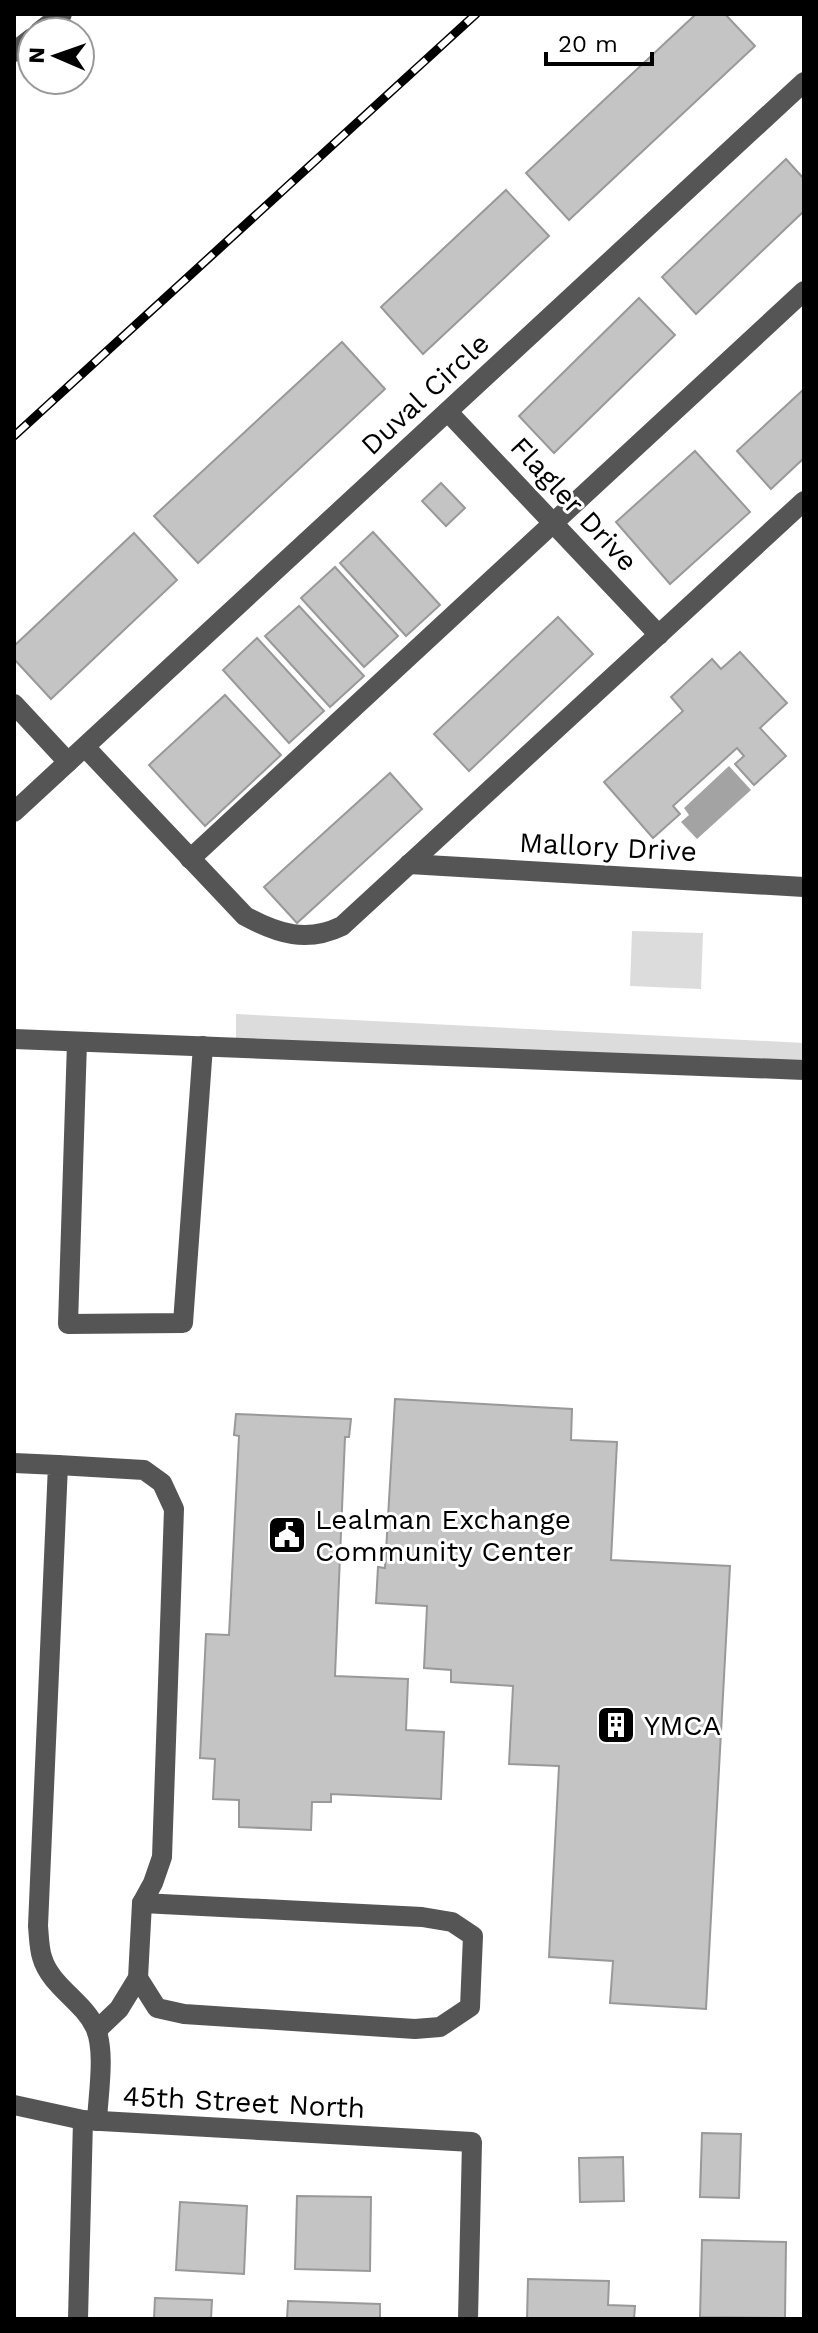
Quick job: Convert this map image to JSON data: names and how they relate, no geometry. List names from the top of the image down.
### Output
{
  "streets": {
    "street": [
      "Duval Circle",
      "Flagler Drive",
      "Mallory Drive",
      "45th Street North"
    ]
  },
  "crossings": [
    ["Duval Circle", "Flagler Drive"]
  ],
  "places": {
    "public building": ["Lealman Exchange Community Center"],
    "building": ["YMCA"]
  },
  "scale_bar": "20 m",
  "north": "left"
}
